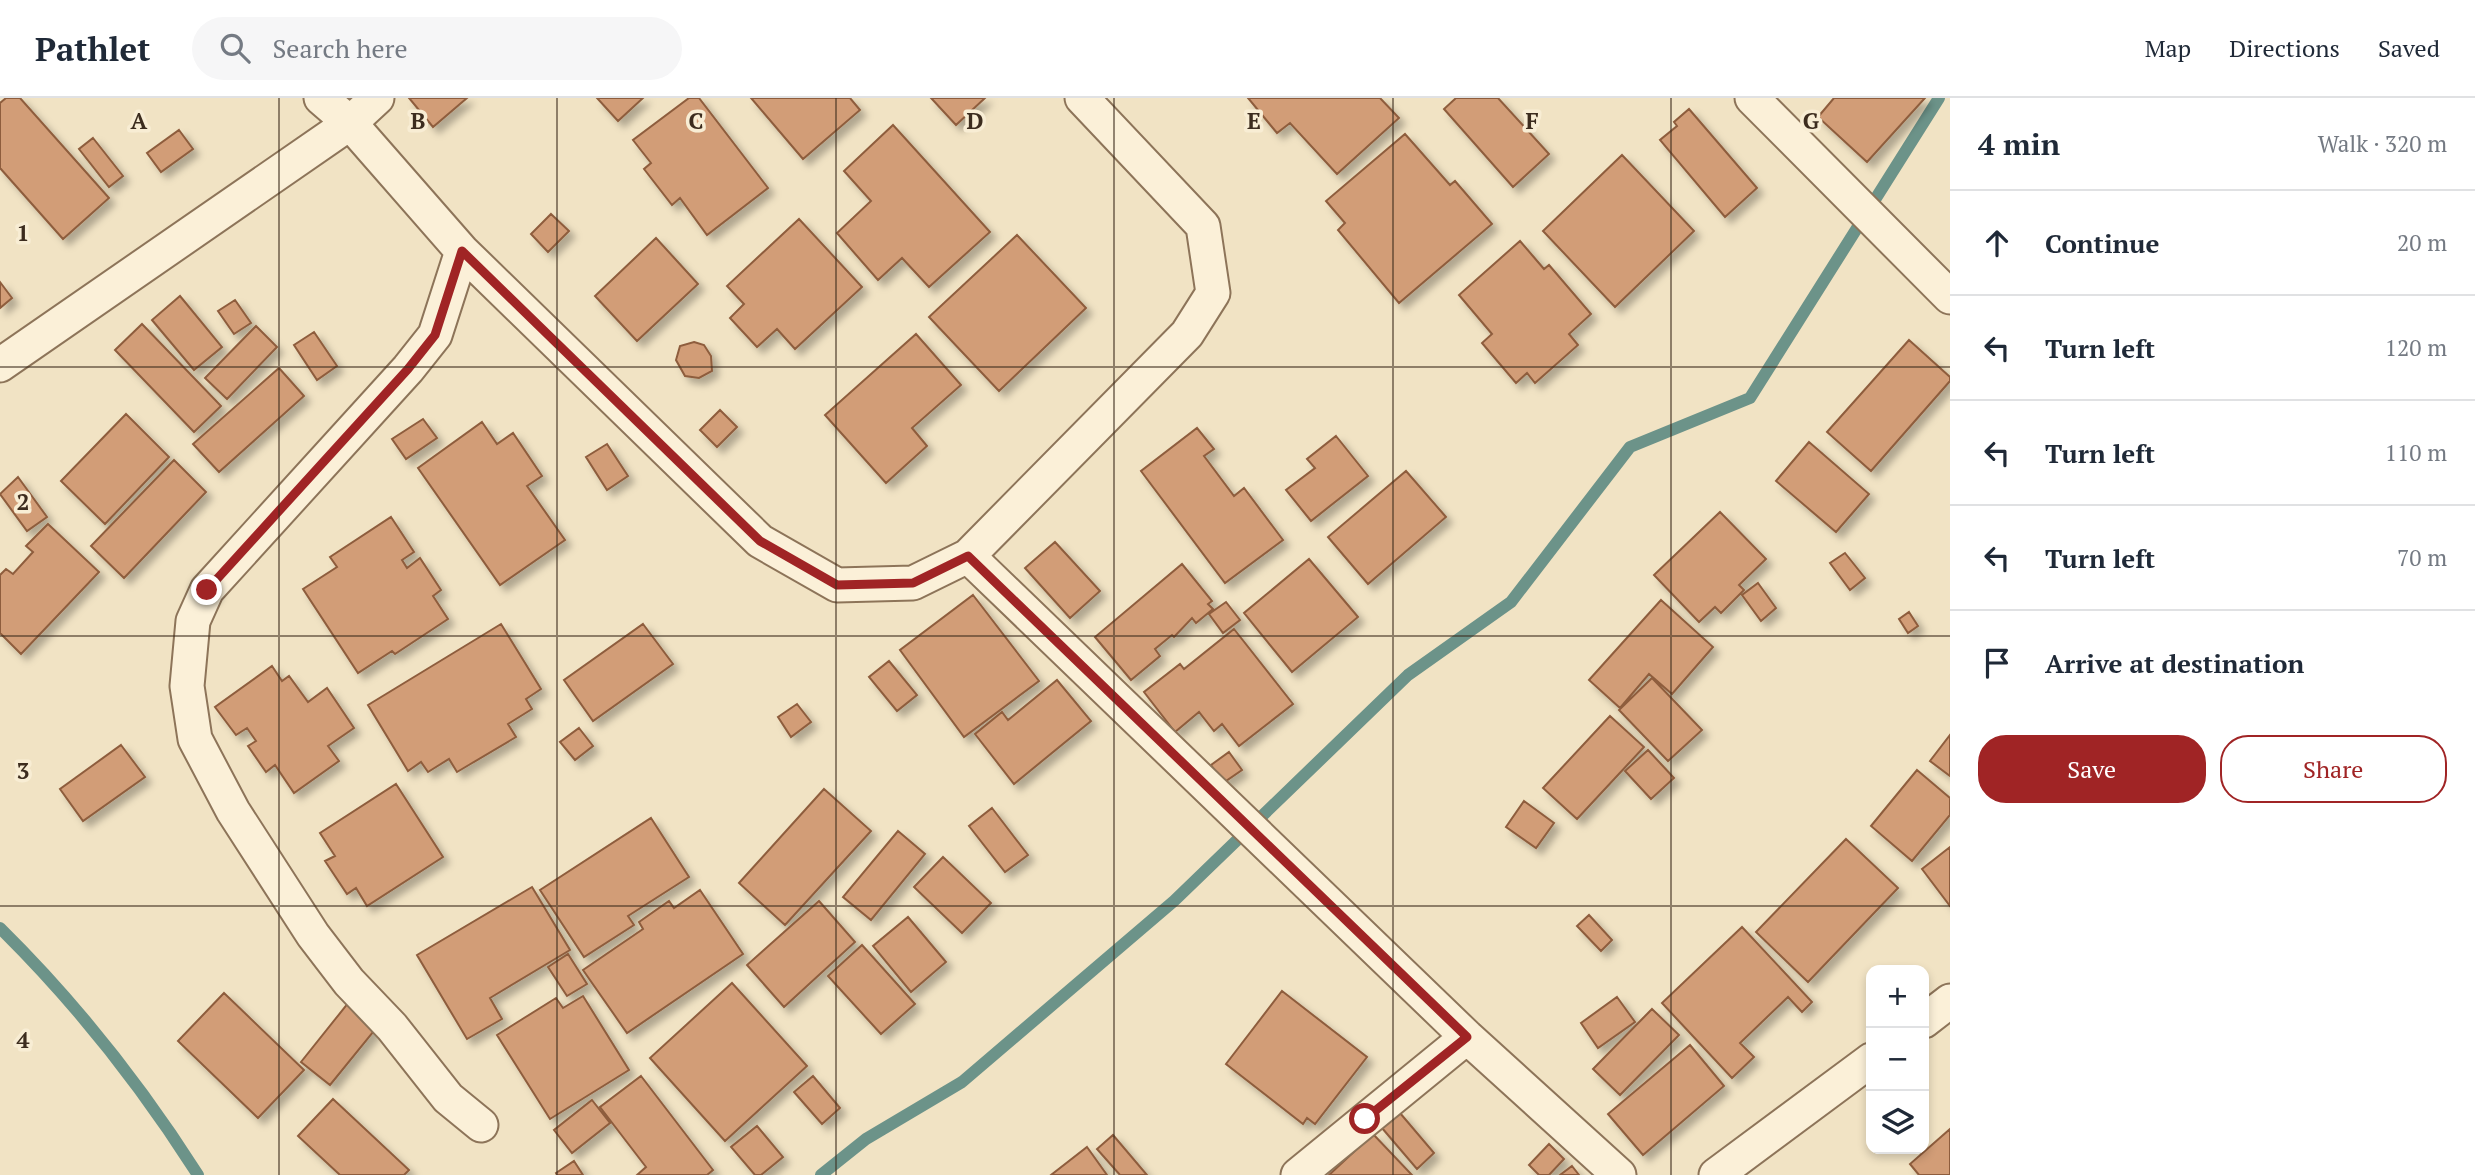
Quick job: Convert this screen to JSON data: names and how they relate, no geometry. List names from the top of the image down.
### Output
{
  "page": {
    "header": "Pathlet",
    "search": "Search here",
    "nav": ["Map", "Directions", "Saved"],
    "heading": ["4 min", "Walk · 320 m"],
    "list": [
      ["Continue", "20 m"],
      ["Turn left", "120 m"],
      ["Turn left", "110 m"],
      ["Turn left", "70 m"],
      "Arrive at destination"
    ],
    "buttons": ["Save", "Share"],
    "map_buttons": ["+", "−"]
  },
  "grid": {
    "columns": [
      "A",
      "B",
      "C",
      "D",
      "E",
      "F",
      "G"
    ],
    "rows": [
      "1",
      "2",
      "3",
      "4"
    ]
  }
}
